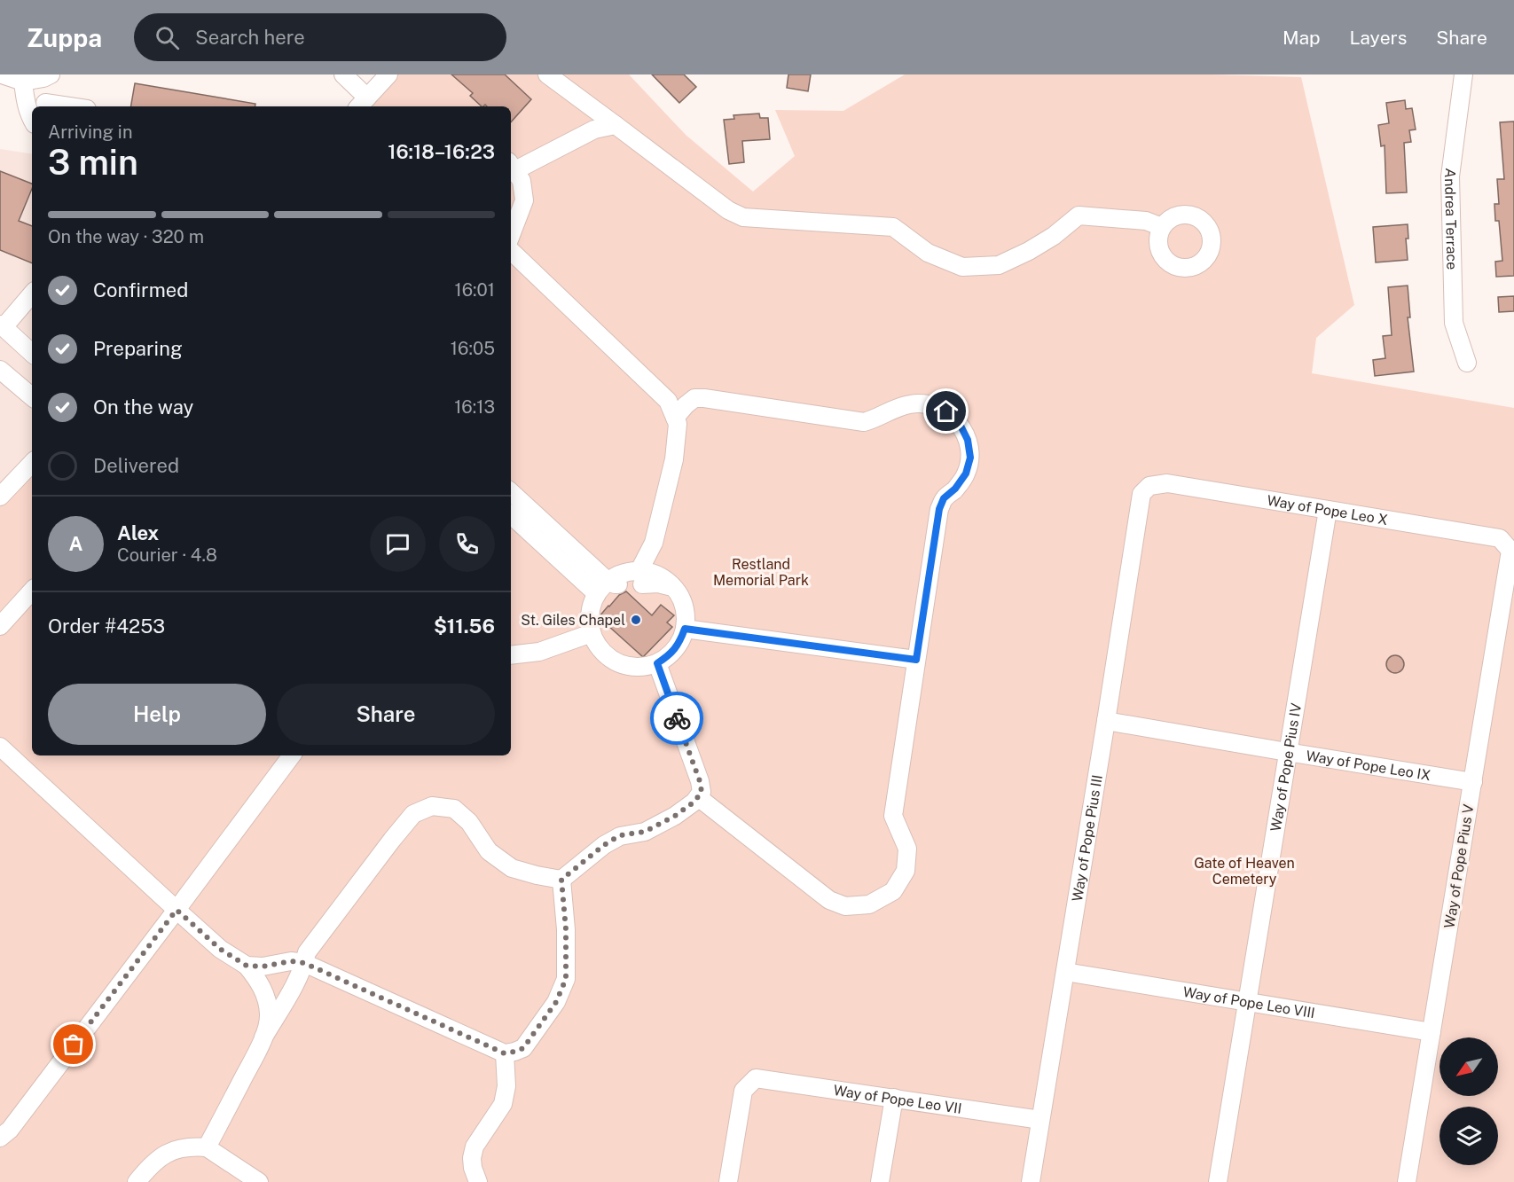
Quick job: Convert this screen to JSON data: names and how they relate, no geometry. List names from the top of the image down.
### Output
{
  "streets": {
    "street": [
      "Andrea Terrace",
      "Way of Pope Leo X",
      "Way of Pope Leo IX",
      "Way of Pope Pius IV",
      "Way of Pope Pius III",
      "Way of Pope Pius V",
      "Way of Pope Leo VIII",
      "Way of Pope Leo VII"
    ]
  },
  "crossings": [
    ["Way of Pope Leo X", "Way of Pope Pius IV"],
    ["Way of Pope Leo X", "Way of Pope Pius III"],
    ["Way of Pope Leo X", "Way of Pope Pius V"],
    ["Way of Pope Leo IX", "Way of Pope Pius IV"],
    ["Way of Pope Leo IX", "Way of Pope Pius III"],
    ["Way of Pope Leo IX", "Way of Pope Pius V"],
    ["Way of Pope Pius IV", "Way of Pope Leo VIII"],
    ["Way of Pope Pius III", "Way of Pope Leo VIII"],
    ["Way of Pope Pius III", "Way of Pope Leo VII"],
    ["Way of Pope Pius V", "Way of Pope Leo VIII"]
  ],
  "parks": ["Restland Memorial Park", "Gate of Heaven Cemetery"],
  "places": ["St. Giles Chapel"],
  "north": "bottom left",
  "page": {
    "header": "Zuppa",
    "search": "Search here",
    "nav": ["Map", "Layers", "Share"],
    "heading": ["3 min", "Arriving in", "16:18–16:23"],
    "panel": [
      "Alex",
      "Courier · 4.8",
      "Order #4253",
      "$11.56"
    ],
    "bar": "On the way · 320 m",
    "list": [
      ["Confirmed", "16:01"],
      ["Preparing", "16:05"],
      ["On the way", "16:13"],
      "Delivered"
    ],
    "round": "A",
    "buttons": ["Help", "Share"]
  }
}
